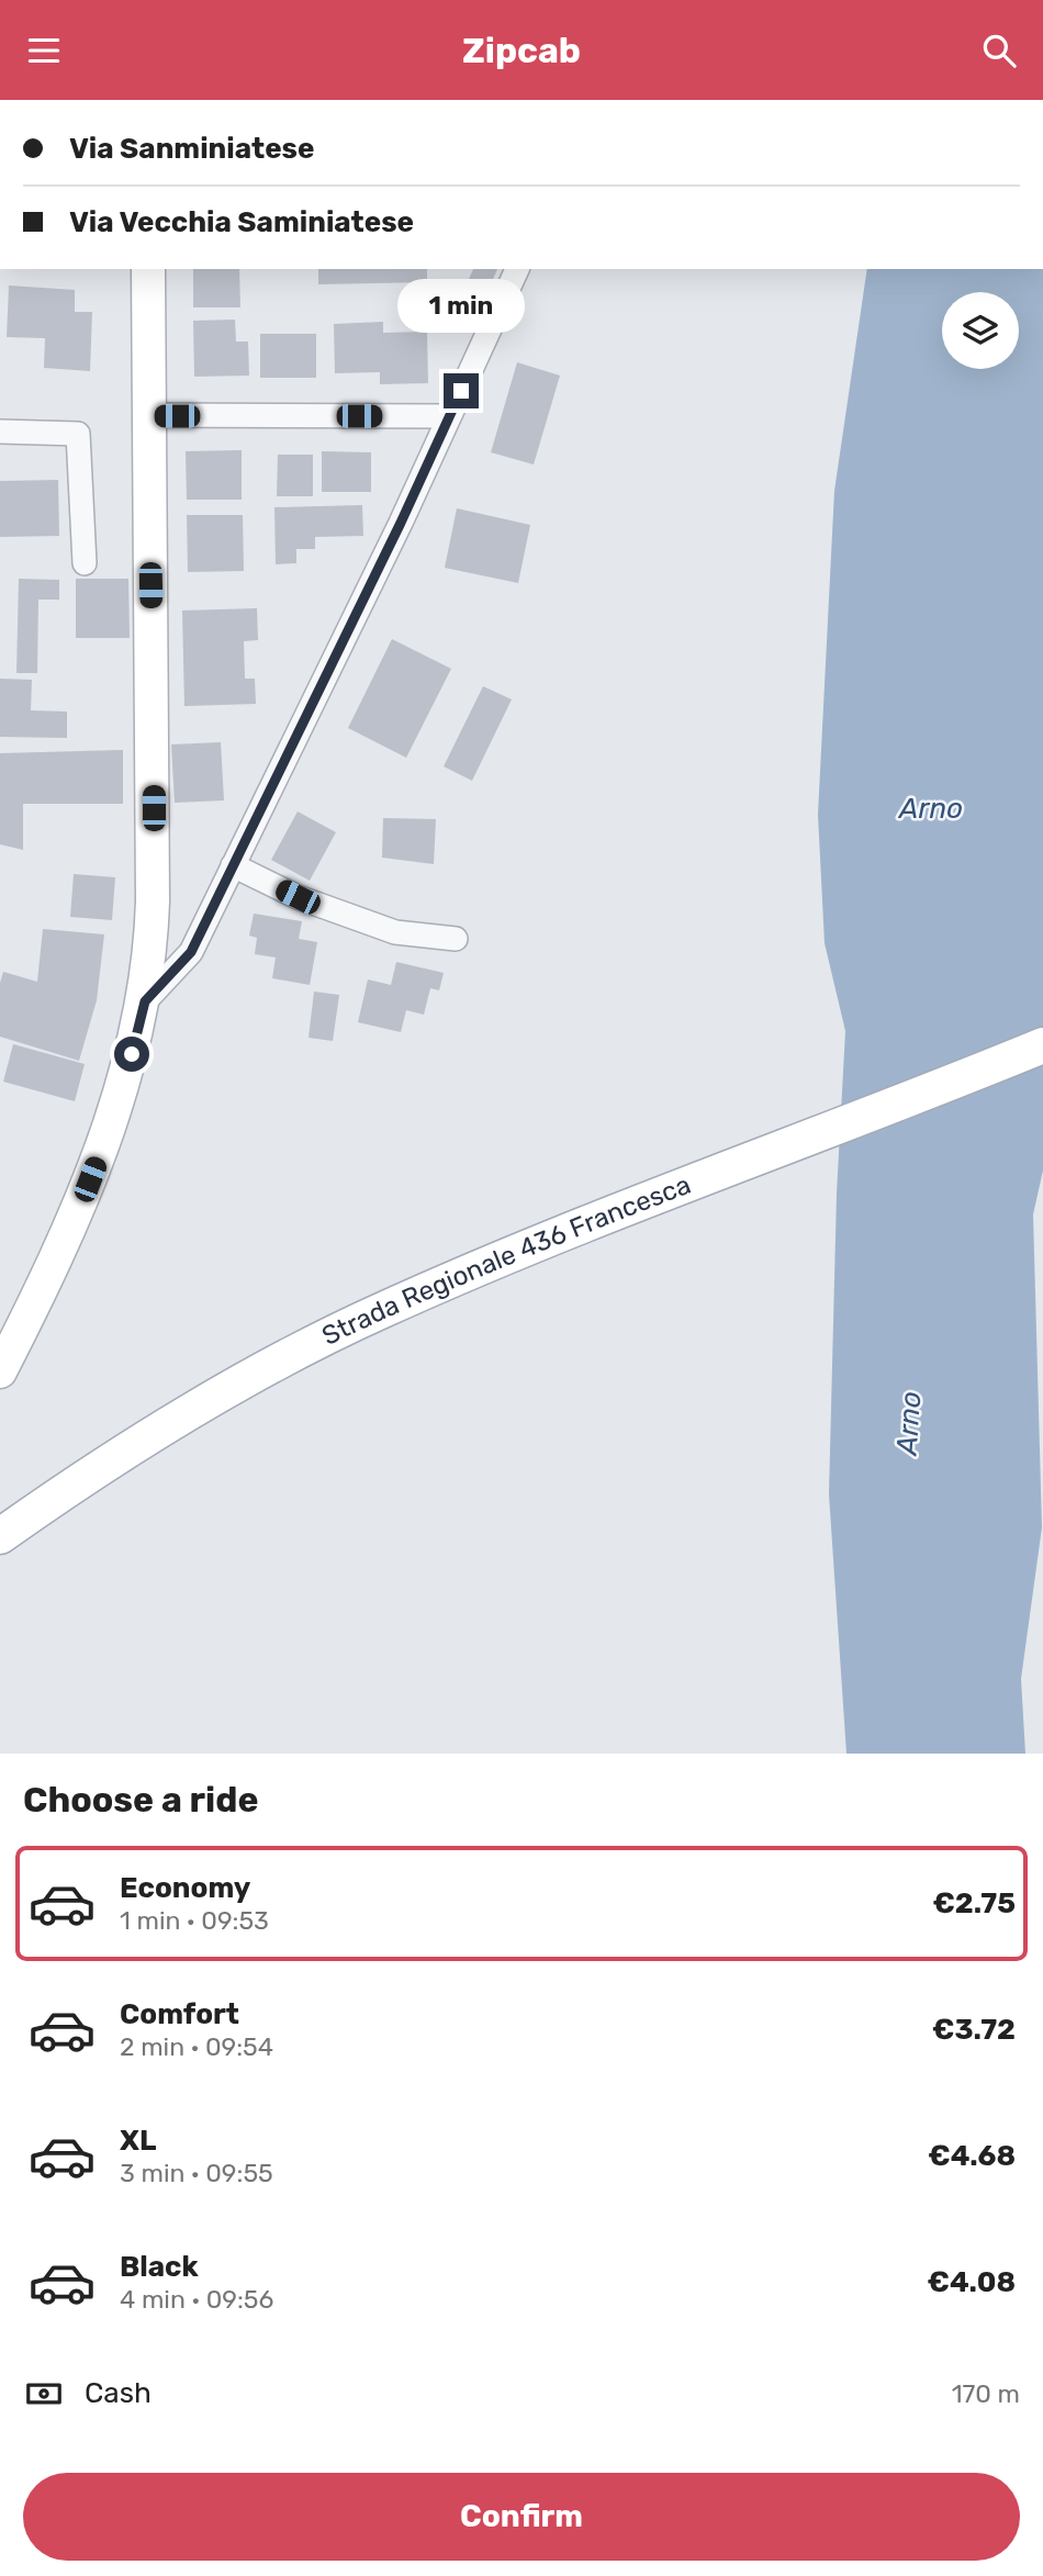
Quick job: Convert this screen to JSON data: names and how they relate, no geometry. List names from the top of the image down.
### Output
{
  "streets": {
    "main road": ["Strada Regionale 436 Francesca"]
  },
  "water": ["Arno"],
  "page": {
    "header": "Zipcab",
    "banner": ["Via Sanminiatese", "Via Vecchia Saminiatese"],
    "bubble": "1 min",
    "heading": "Choose a ride",
    "list": [
      {
        "name": "Economy",
        "note": "1 min · 09:53",
        "value": "€2.75"
      },
      {
        "name": "Comfort",
        "note": "2 min · 09:54",
        "value": "€3.72"
      },
      {
        "name": "XL",
        "note": "3 min · 09:55",
        "value": "€4.68"
      },
      {
        "name": "Black",
        "note": "4 min · 09:56",
        "value": "€4.08"
      }
    ],
    "pay": ["Cash", "170 m"],
    "buttons": "Confirm"
  }
}
